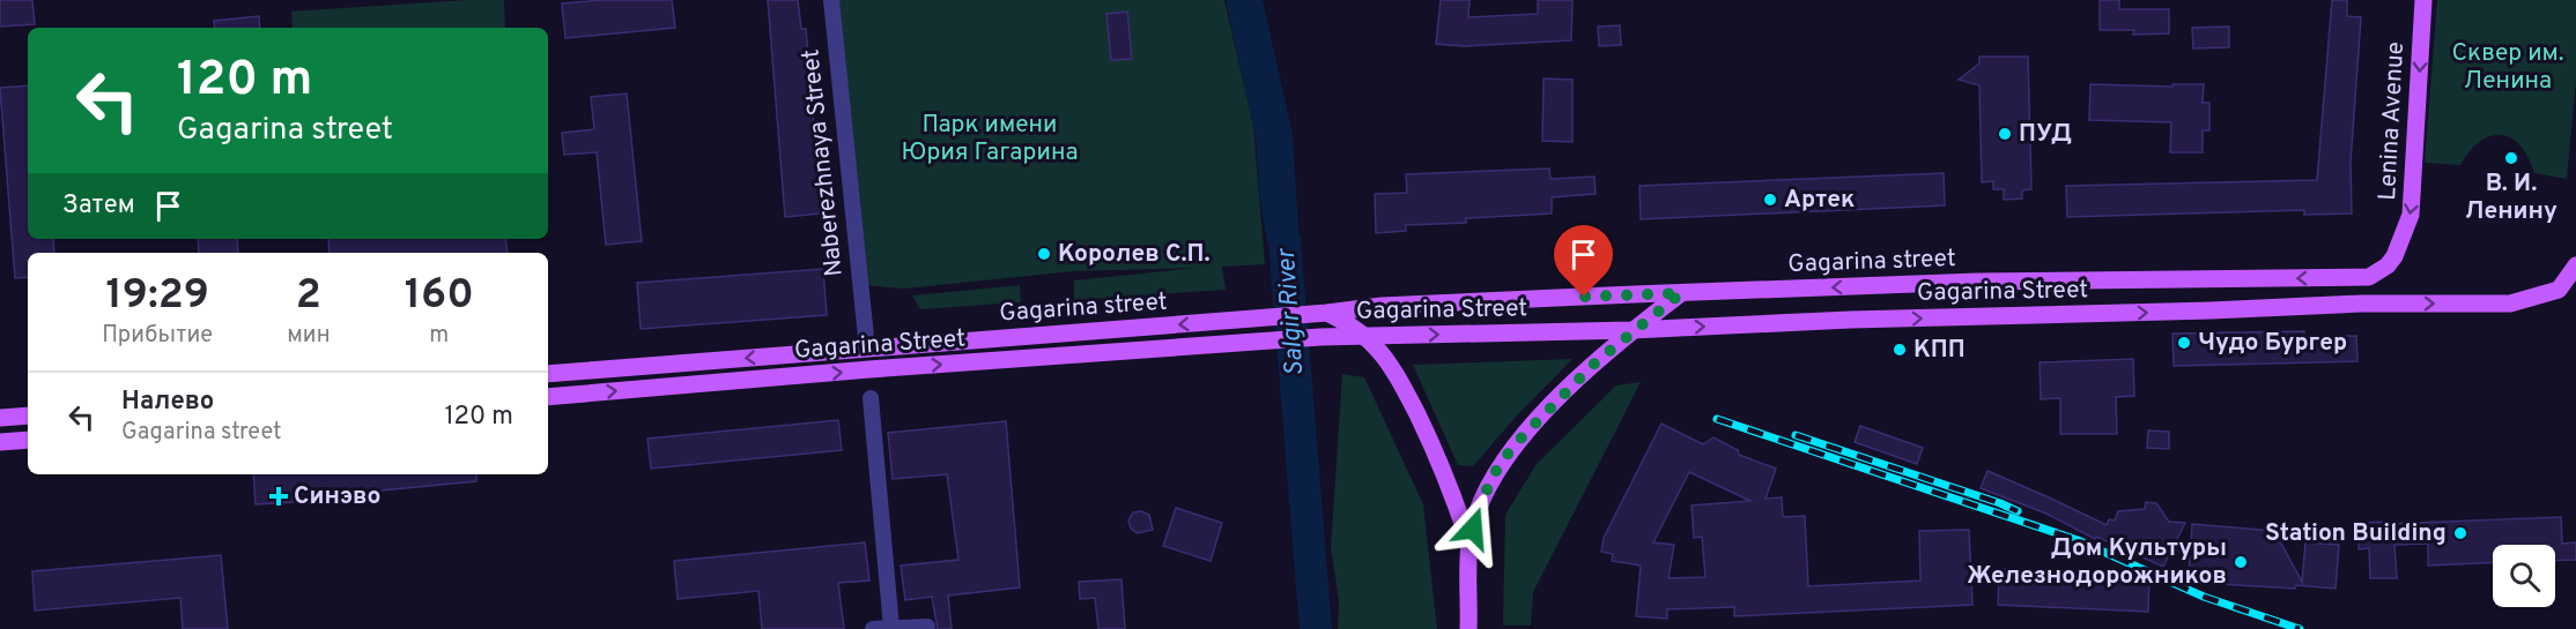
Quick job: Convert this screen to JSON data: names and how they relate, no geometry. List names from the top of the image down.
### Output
{
  "streets": {
    "main road": ["Lenina Avenue", "Gagarina street", "Gagarina Street"],
    "street": ["Naberezhnaya Street"]
  },
  "crossings": [
    ["Lenina Avenue", "Gagarina street"],
    ["Naberezhnaya Street", "Gagarina street"]
  ],
  "one_way": ["Lenina Avenue", "Gagarina street", "Gagarina Street"],
  "water": ["Salgir River"],
  "parks": ["Сквер им. Ленина", "Парк имени Юрия Гагарина"],
  "places": {
    "other": [
      "ПУД",
      "В. И. Ленину",
      "Артек",
      "Королев С.П.",
      "Чудо Бургер",
      "КПП",
      "Station Building",
      "Дом Культуры Железнодорожников"
    ],
    "health": ["Синэво"]
  },
  "page": {
    "turn": ["120 m", "Gagarina street"],
    "then": "Затем",
    "eta": [
      "19:29",
      "Прибытие",
      "2",
      "мин",
      "160",
      "m"
    ],
    "list": [
      {
        "name": "Налево",
        "note": "Gagarina street",
        "value": "120 m"
      }
    ]
  }
}
